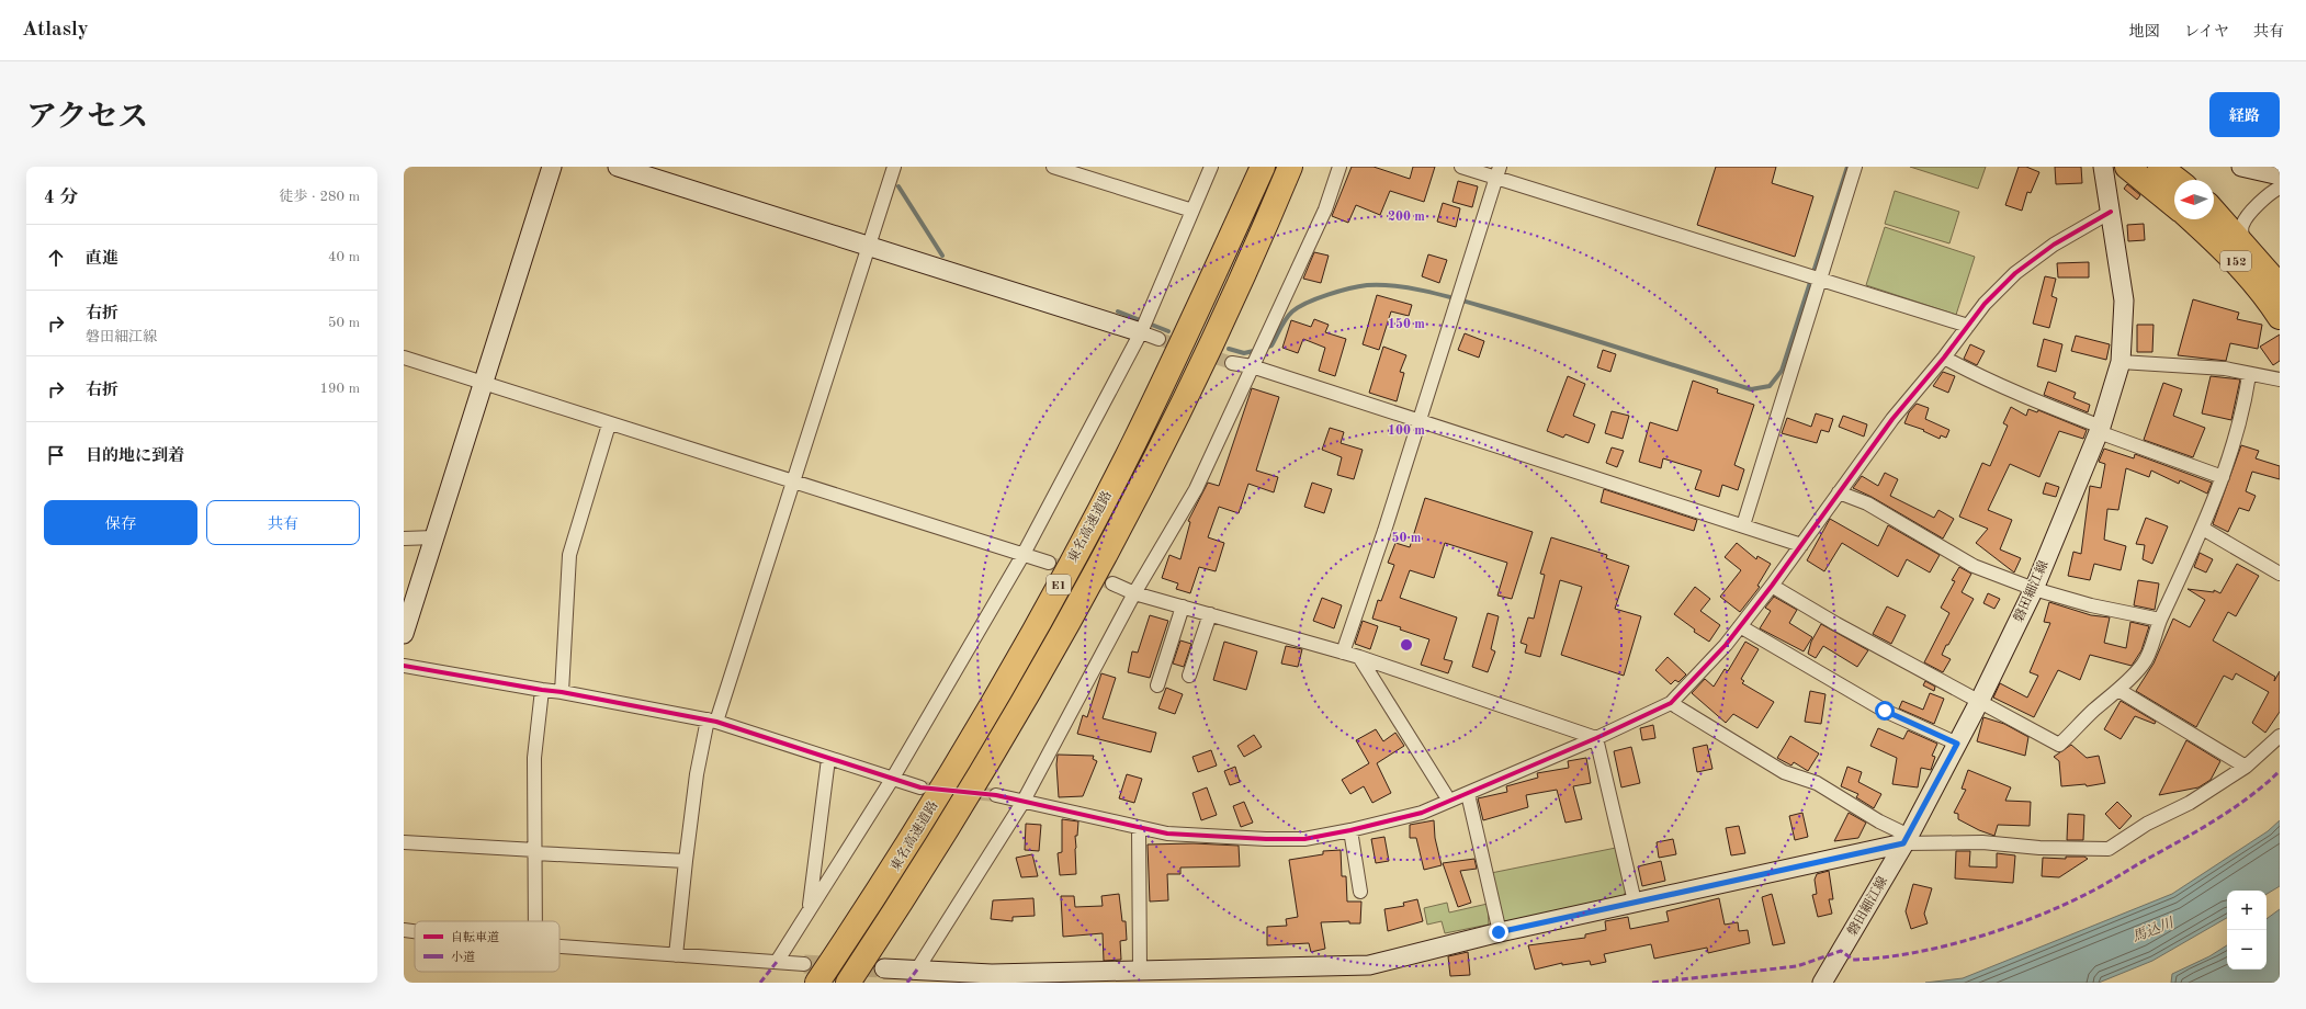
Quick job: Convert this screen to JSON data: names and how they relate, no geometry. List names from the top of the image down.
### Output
{
  "streets": {
    "highway": ["152", "東名高速道路", "E1"],
    "street": ["磐田細江線"]
  },
  "water": ["馬込川"],
  "legend": ["自転車道", "小道"],
  "north": "left",
  "page": {
    "header": "Atlasly",
    "nav": ["地図", "レイヤ", "共有"],
    "title": "アクセス",
    "buttons": [
      "経路",
      ["保存", "共有"]
    ],
    "heading": ["4 分", "徒歩 · 280 m"],
    "list": [
      ["直進", "40 m"],
      ["右折", "磐田細江線", "50 m"],
      ["右折", "190 m"],
      "目的地に到着"
    ],
    "map_buttons": ["+", "−"]
  },
  "rings": [
    "200 m",
    "150 m",
    "100 m",
    "50 m"
  ]
}
